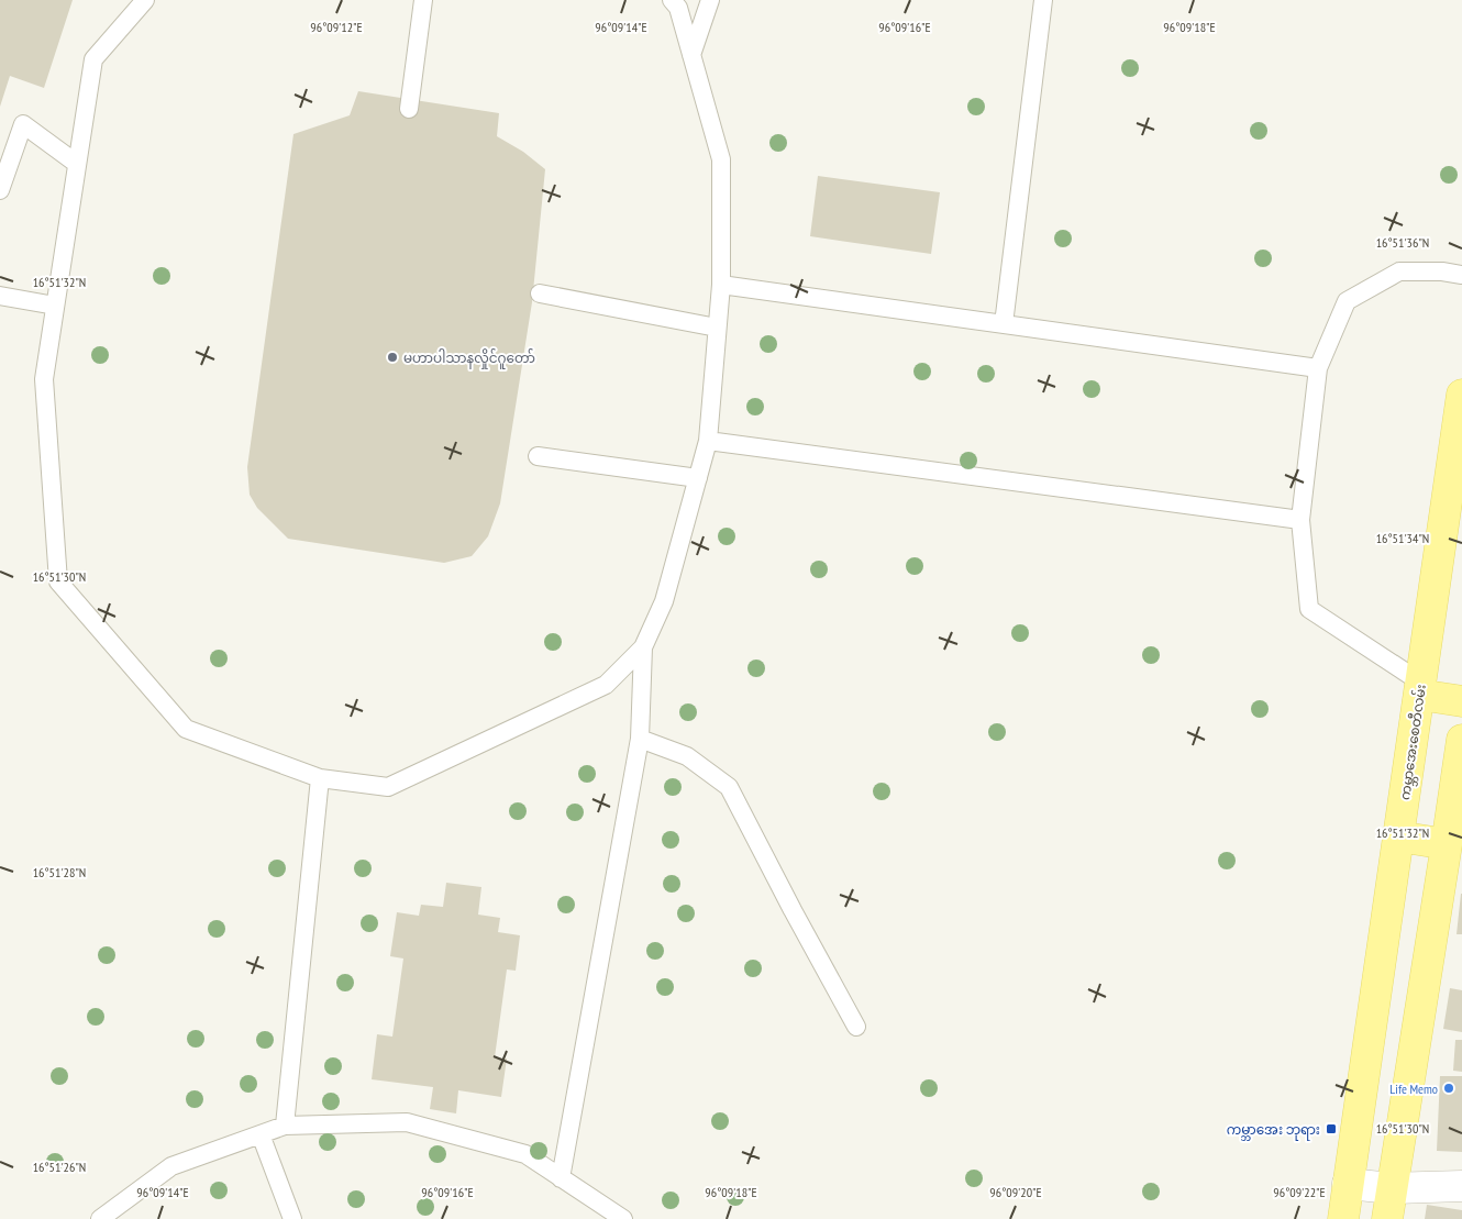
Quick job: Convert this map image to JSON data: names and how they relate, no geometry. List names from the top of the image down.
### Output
{
  "streets": {
    "main road": ["ကမ္ဘာအေးစေတီလမ်း"]
  },
  "places": {
    "other": ["မဟာပါသာနလှိုင်ဂူတော်", "Life Memo"],
    "transit": ["ကမ္ဘာအေး ဘုရား"]
  },
  "coordinates": [
    "96°09'12\"E",
    "96°09'14\"E",
    "96°09'16\"E",
    "96°09'18\"E",
    "16°51'36\"N",
    "16°51'32\"N",
    "16°51'34\"N",
    "16°51'30\"N",
    "16°51'28\"N",
    "16°51'26\"N",
    "96°09'20\"E",
    "96°09'22\"E"
  ]
}
